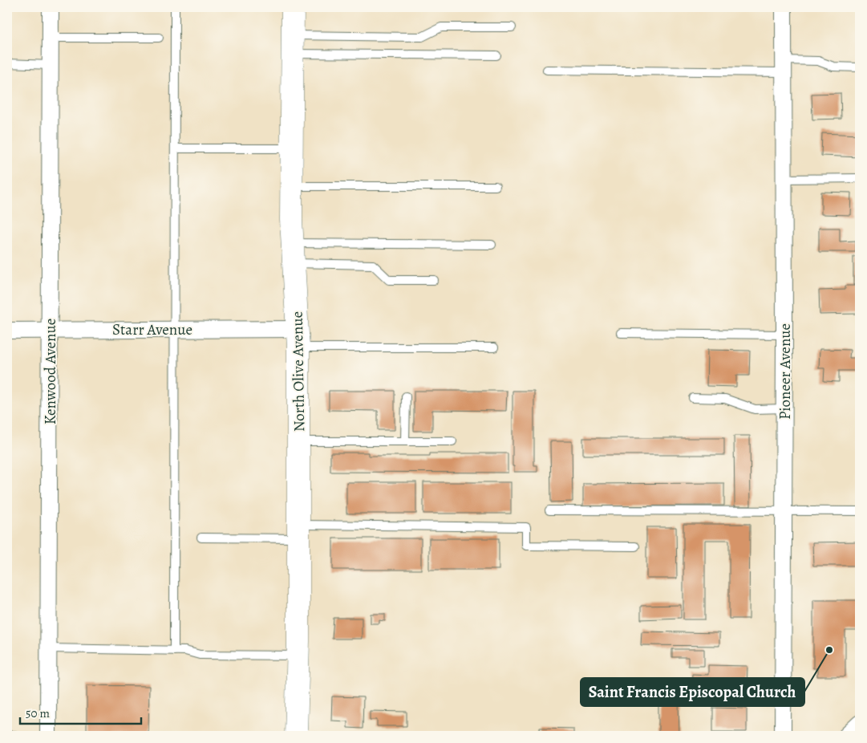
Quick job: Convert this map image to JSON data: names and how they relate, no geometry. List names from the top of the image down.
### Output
{
  "streets": {
    "street": [
      "Starr Avenue",
      "Kenwood Avenue",
      "North Olive Avenue",
      "Pioneer Avenue"
    ]
  },
  "crossings": [
    ["Starr Avenue", "Kenwood Avenue"],
    ["Starr Avenue", "North Olive Avenue"]
  ],
  "places": ["Saint Francis Episcopal Church"],
  "scale_bar": "50 m"
}
